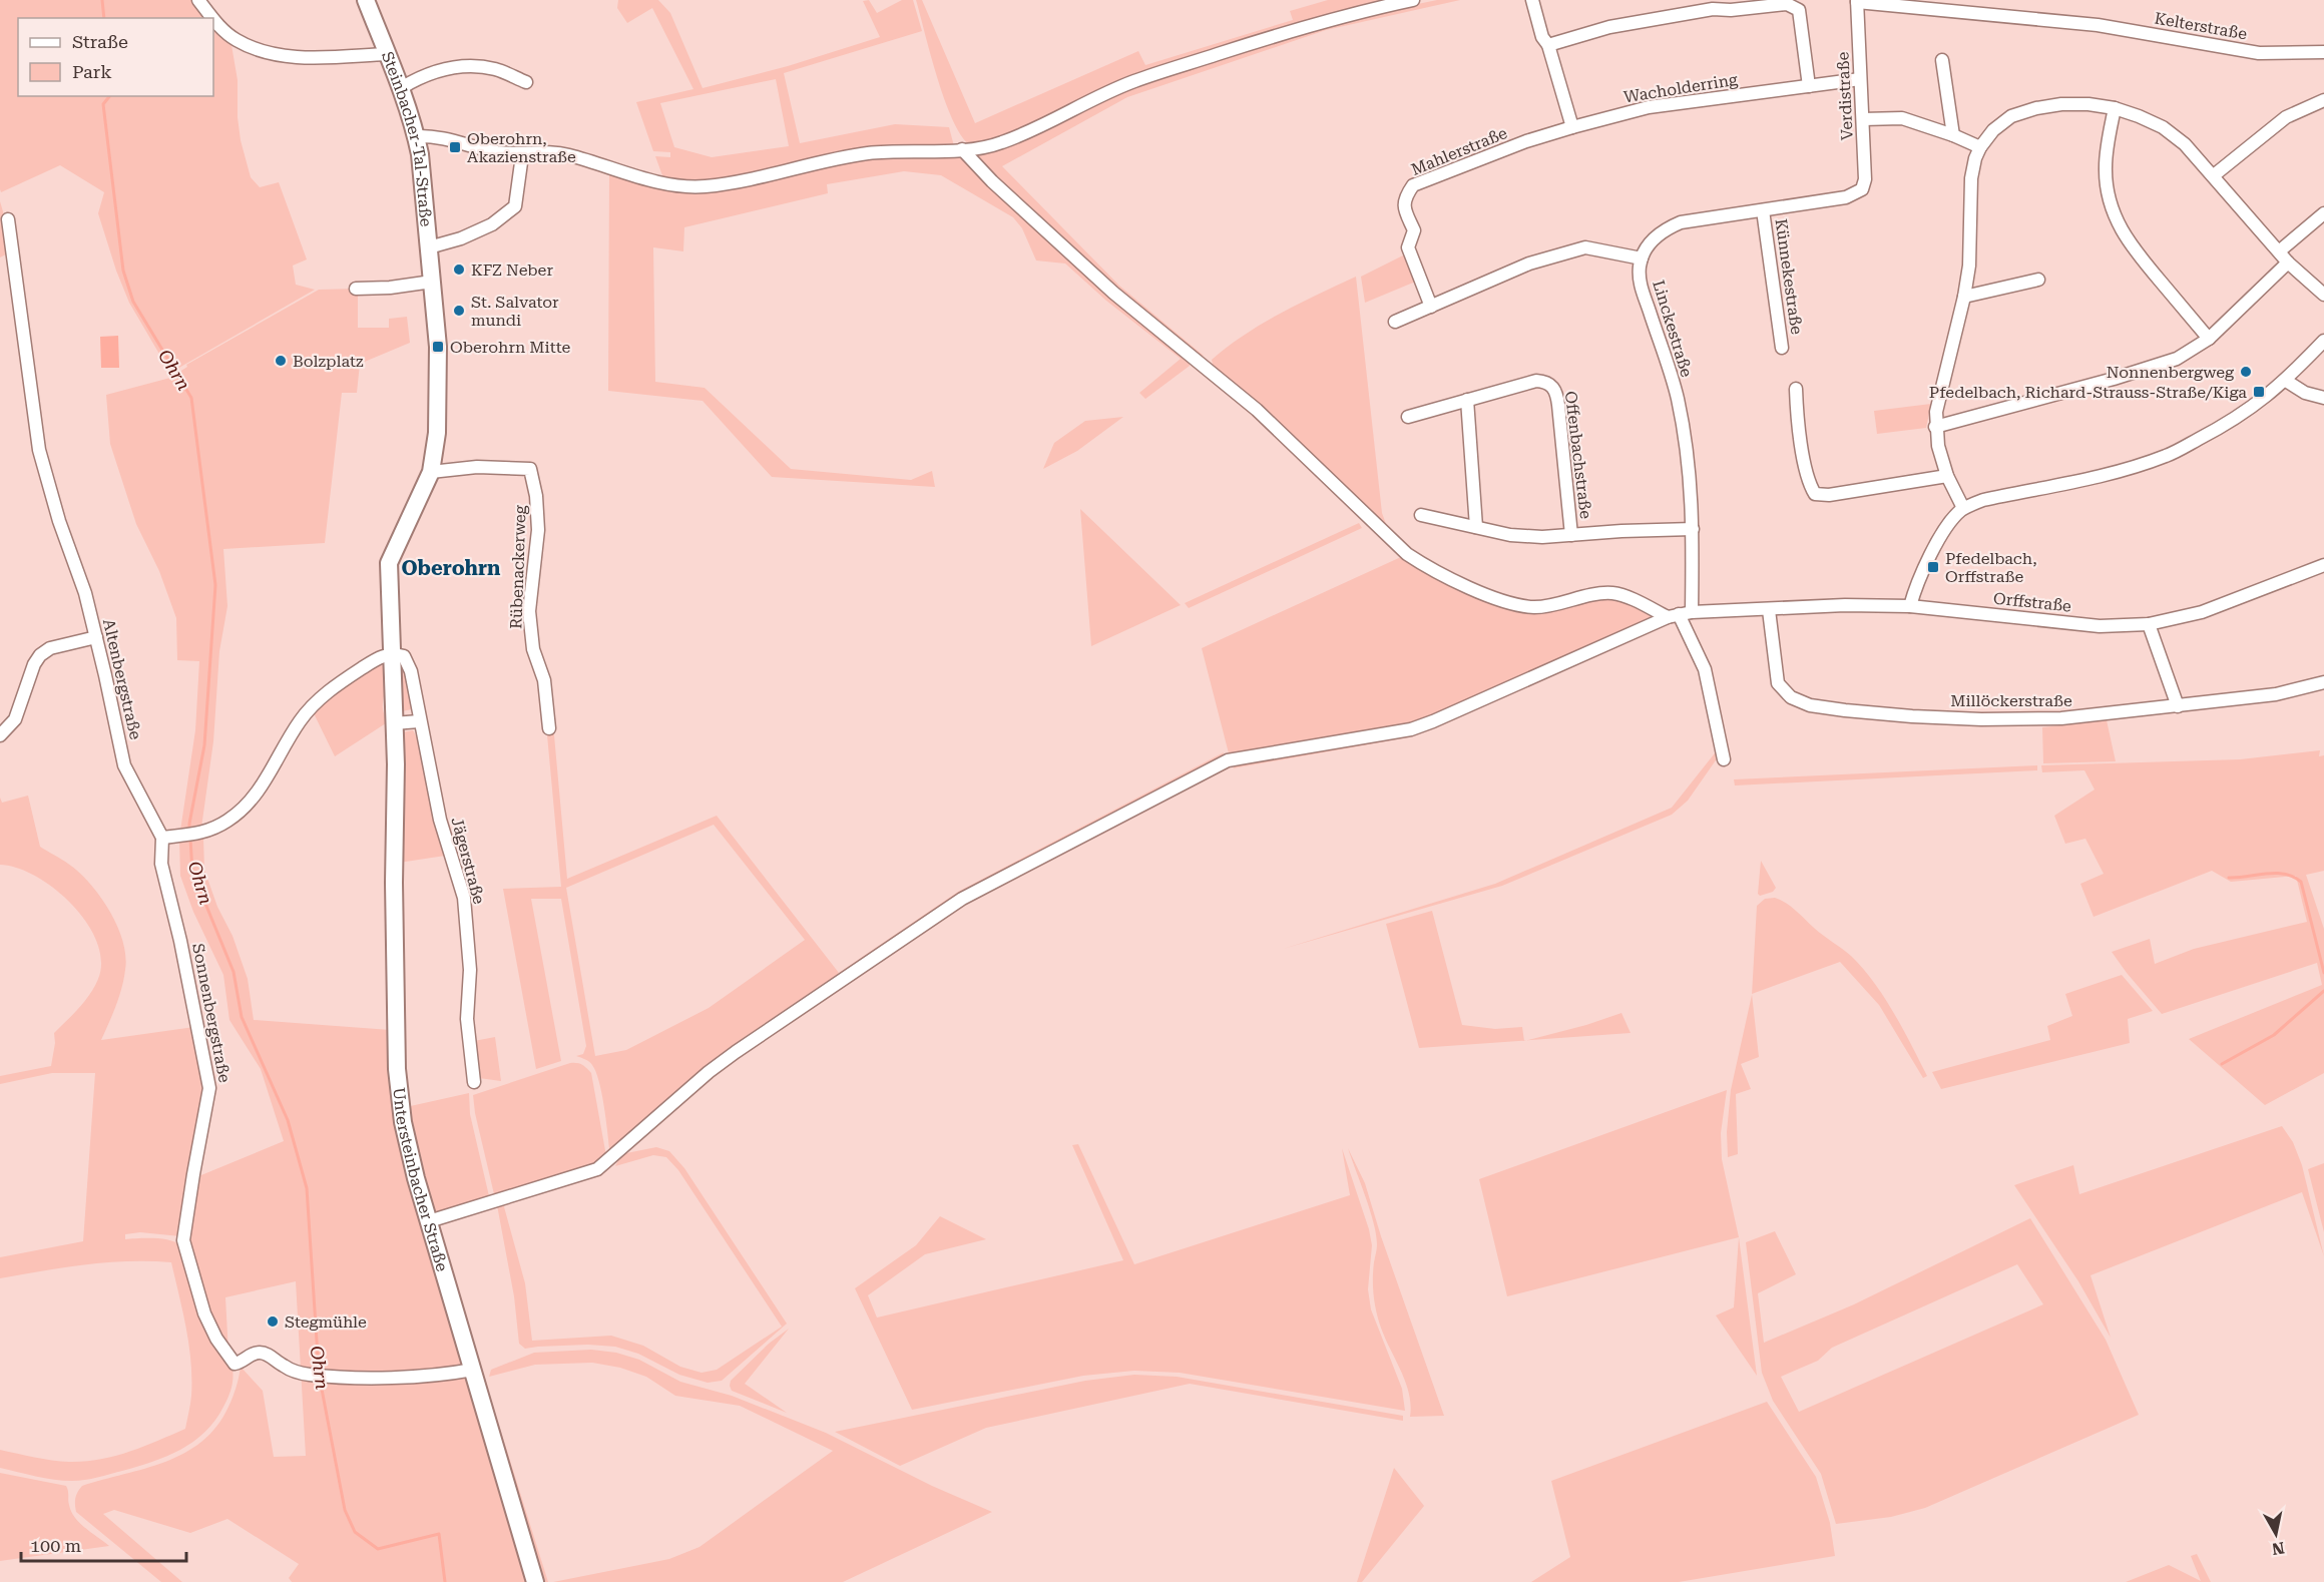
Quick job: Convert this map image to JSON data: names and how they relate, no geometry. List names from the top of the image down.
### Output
{
  "streets": {
    "main road": ["Steinbacher-Tal-Straße", "Untersteinbacher Straße"],
    "street": [
      "Kelterstraße",
      "Wacholderring",
      "Verdistraße",
      "Mahlerstraße",
      "Künnekestraße",
      "Linckestraße",
      "Offenbachstraße",
      "Rübenackerweg",
      "Orffstraße",
      "Altenbergstraße",
      "Millöckerstraße",
      "Jägerstraße",
      "Sonnenbergstraße"
    ]
  },
  "crossings": [
    ["Kelterstraße", "Verdistraße"],
    ["Wacholderring", "Verdistraße"],
    ["Wacholderring", "Mahlerstraße"],
    ["Verdistraße", "Künnekestraße"],
    ["Steinbacher-Tal-Straße", "Rübenackerweg"],
    ["Steinbacher-Tal-Straße", "Jägerstraße"],
    ["Steinbacher-Tal-Straße", "Untersteinbacher Straße"],
    ["Linckestraße", "Orffstraße"],
    ["Orffstraße", "Millöckerstraße"],
    ["Altenbergstraße", "Sonnenbergstraße"],
    ["Sonnenbergstraße", "Untersteinbacher Straße"]
  ],
  "districts": ["Oberohrn"],
  "water": ["Ohrn"],
  "places": {
    "transit": [
      "Oberohrn, Akazienstraße",
      "Oberohrn Mitte",
      "Pfedelbach, Richard-Strauss-Straße/Kiga",
      "Pfedelbach, Orffstraße"
    ],
    "other": [
      "KFZ Neber",
      "St. Salvator mundi",
      "Bolzplatz",
      "Nonnenbergweg",
      "Stegmühle"
    ]
  },
  "legend": ["Straße", "Park"],
  "scale_bar": "100 m",
  "north": "bottom"
}
